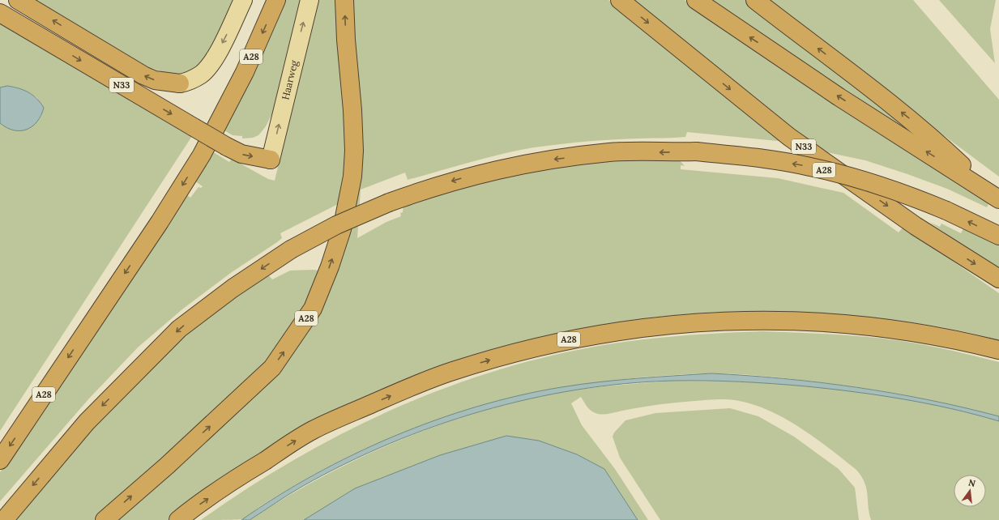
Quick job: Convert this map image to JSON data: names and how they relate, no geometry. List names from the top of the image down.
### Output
{
  "streets": {
    "highway": ["A28", "N33"],
    "main road": ["Haarweg"]
  },
  "crossings": [
    ["Haarweg", "N33"]
  ],
  "one_way": ["Haarweg"],
  "north": "top"
}
